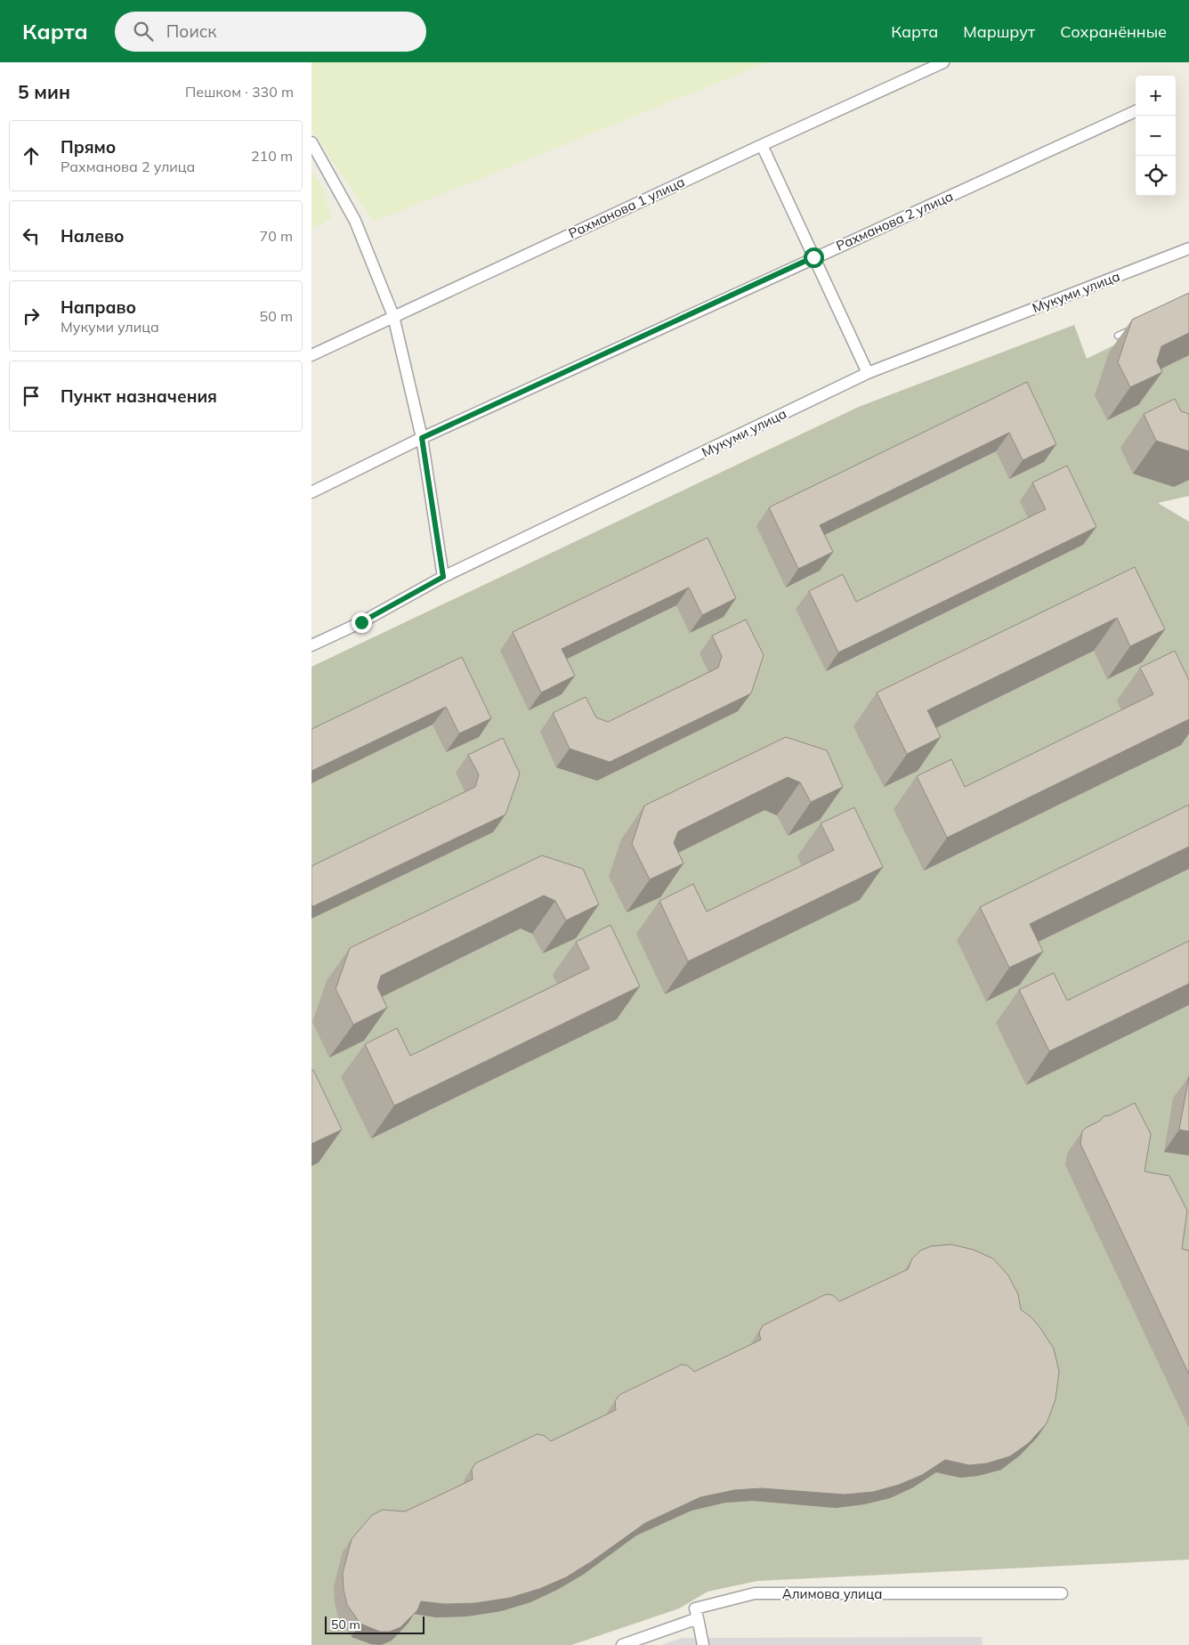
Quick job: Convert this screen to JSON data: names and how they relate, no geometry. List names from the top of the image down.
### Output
{
  "streets": {
    "street": [
      "Рахманова 1 улица",
      "Рахманова 2 улица",
      "Мукуми улица",
      "Алимова улица"
    ]
  },
  "scale_bar": "50 m",
  "page": {
    "header": "Карта",
    "search": "Поиск",
    "nav": ["Карта", "Маршрут", "Сохранённые"],
    "heading": ["5 мин", "Пешком · 330 m"],
    "map_buttons": ["+", "−"],
    "list": [
      ["Прямо", "Рахманова 2 улица", "210 m"],
      ["Налево", "70 m"],
      ["Направо", "Мукуми улица", "50 m"],
      "Пункт назначения"
    ],
    "scale": "50 m"
  }
}
